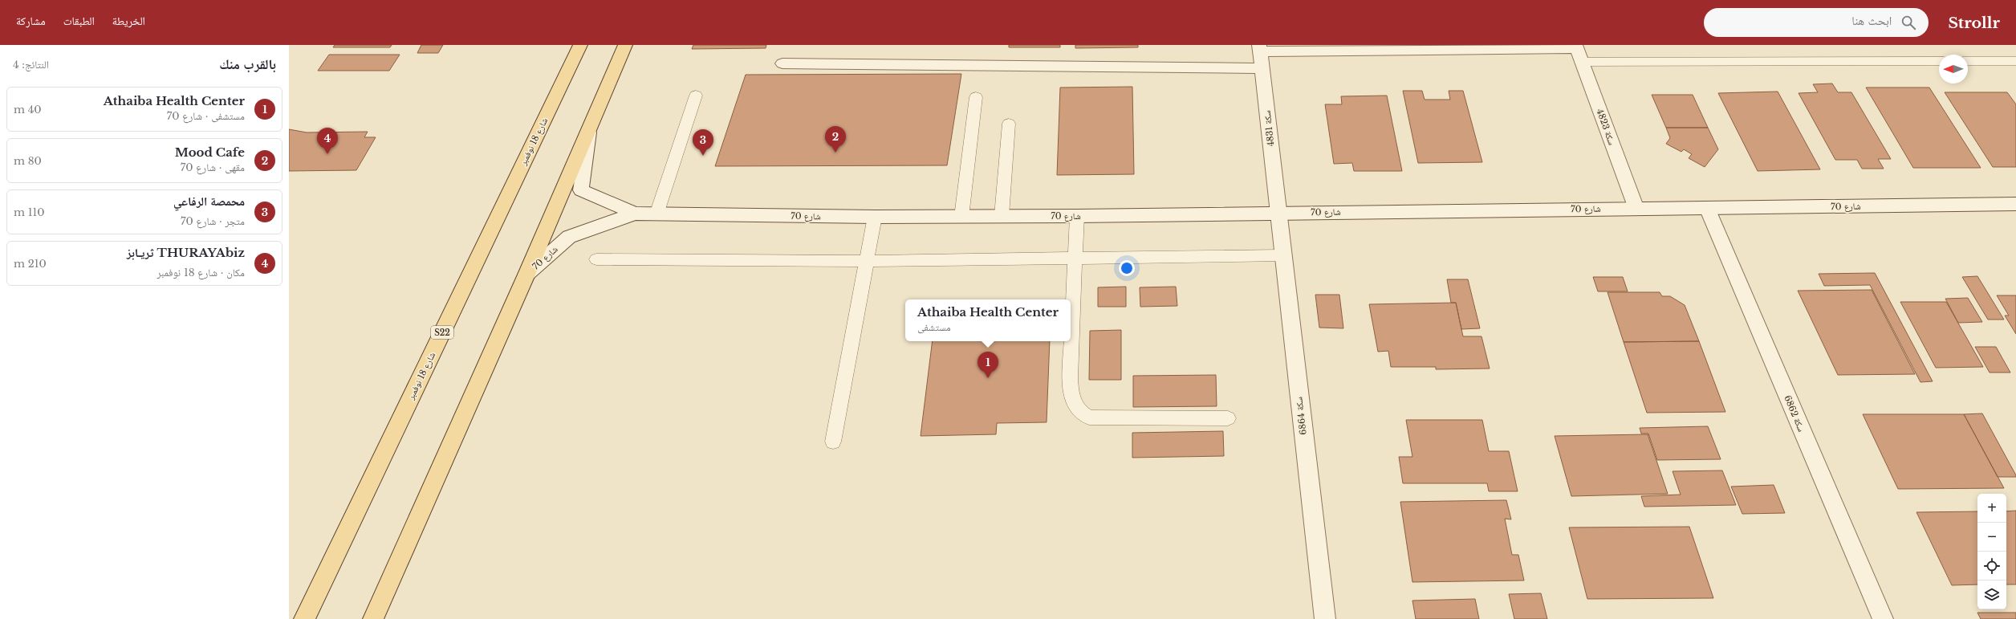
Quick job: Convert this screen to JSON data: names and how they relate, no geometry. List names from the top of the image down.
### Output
{
  "streets": {
    "main road": ["شارع 18 نوفمبر", "S22"],
    "street": [
      "سكة 4823",
      "سكة 4831",
      "شارع 70",
      "سكة 6862",
      "سكة 6864"
    ]
  },
  "crossings": [
    ["سكة 4823", "شارع 70"],
    ["سكة 4831", "شارع 70"],
    ["سكة 4831", "سكة 6864"],
    ["شارع 70", "سكة 6862"],
    ["شارع 70", "سكة 6864"]
  ],
  "north": "left",
  "page": {
    "header": "Strollr",
    "search": "ابحث هنا",
    "nav": ["الخريطة", "الطبقات", "مشاركة"],
    "heading": ["بالقرب منك", "النتائج: 4"],
    "list": [
      {
        "mark": "1",
        "name": "Athaiba Health Center",
        "note": "مستشفى · شارع 70",
        "value": "40 m"
      },
      {
        "mark": "2",
        "name": "Mood Cafe",
        "note": "مقهى · شارع 70",
        "value": "80 m"
      },
      {
        "mark": "3",
        "name": "محمصة الرفاعي",
        "note": "متجر · شارع 70",
        "value": "110 m"
      },
      {
        "mark": "4",
        "name": "THURAYAbiz ثريـابز",
        "note": "مكان · شارع 18 نوفمبر",
        "value": "210 m"
      }
    ],
    "pins": [
      "2",
      "4",
      "3",
      "1"
    ],
    "popup": ["Athaiba Health Center", "مستشفى"],
    "map_buttons": ["+", "−"]
  }
}
